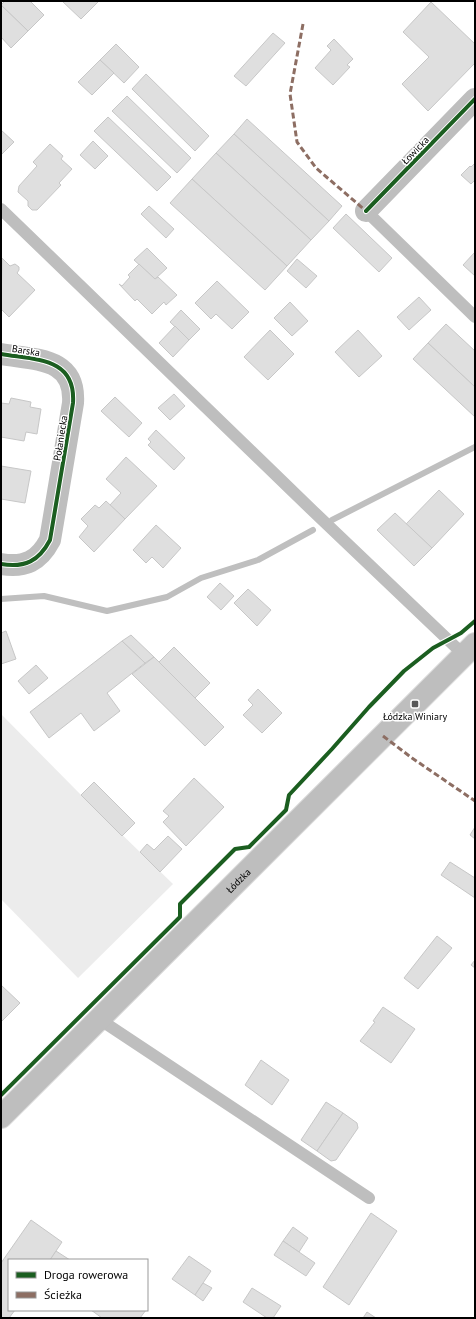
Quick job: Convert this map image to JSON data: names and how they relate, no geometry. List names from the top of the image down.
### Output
{
  "streets": {
    "main road": [
      "Łowicka",
      "Barska",
      "Połaniecka",
      "Łódzka"
    ]
  },
  "crossings": [
    ["Barska", "Połaniecka"]
  ],
  "places": {
    "transit": ["Łódzka Winiary"]
  },
  "legend": ["Droga rowerowa", "Ścieżka"]
}
